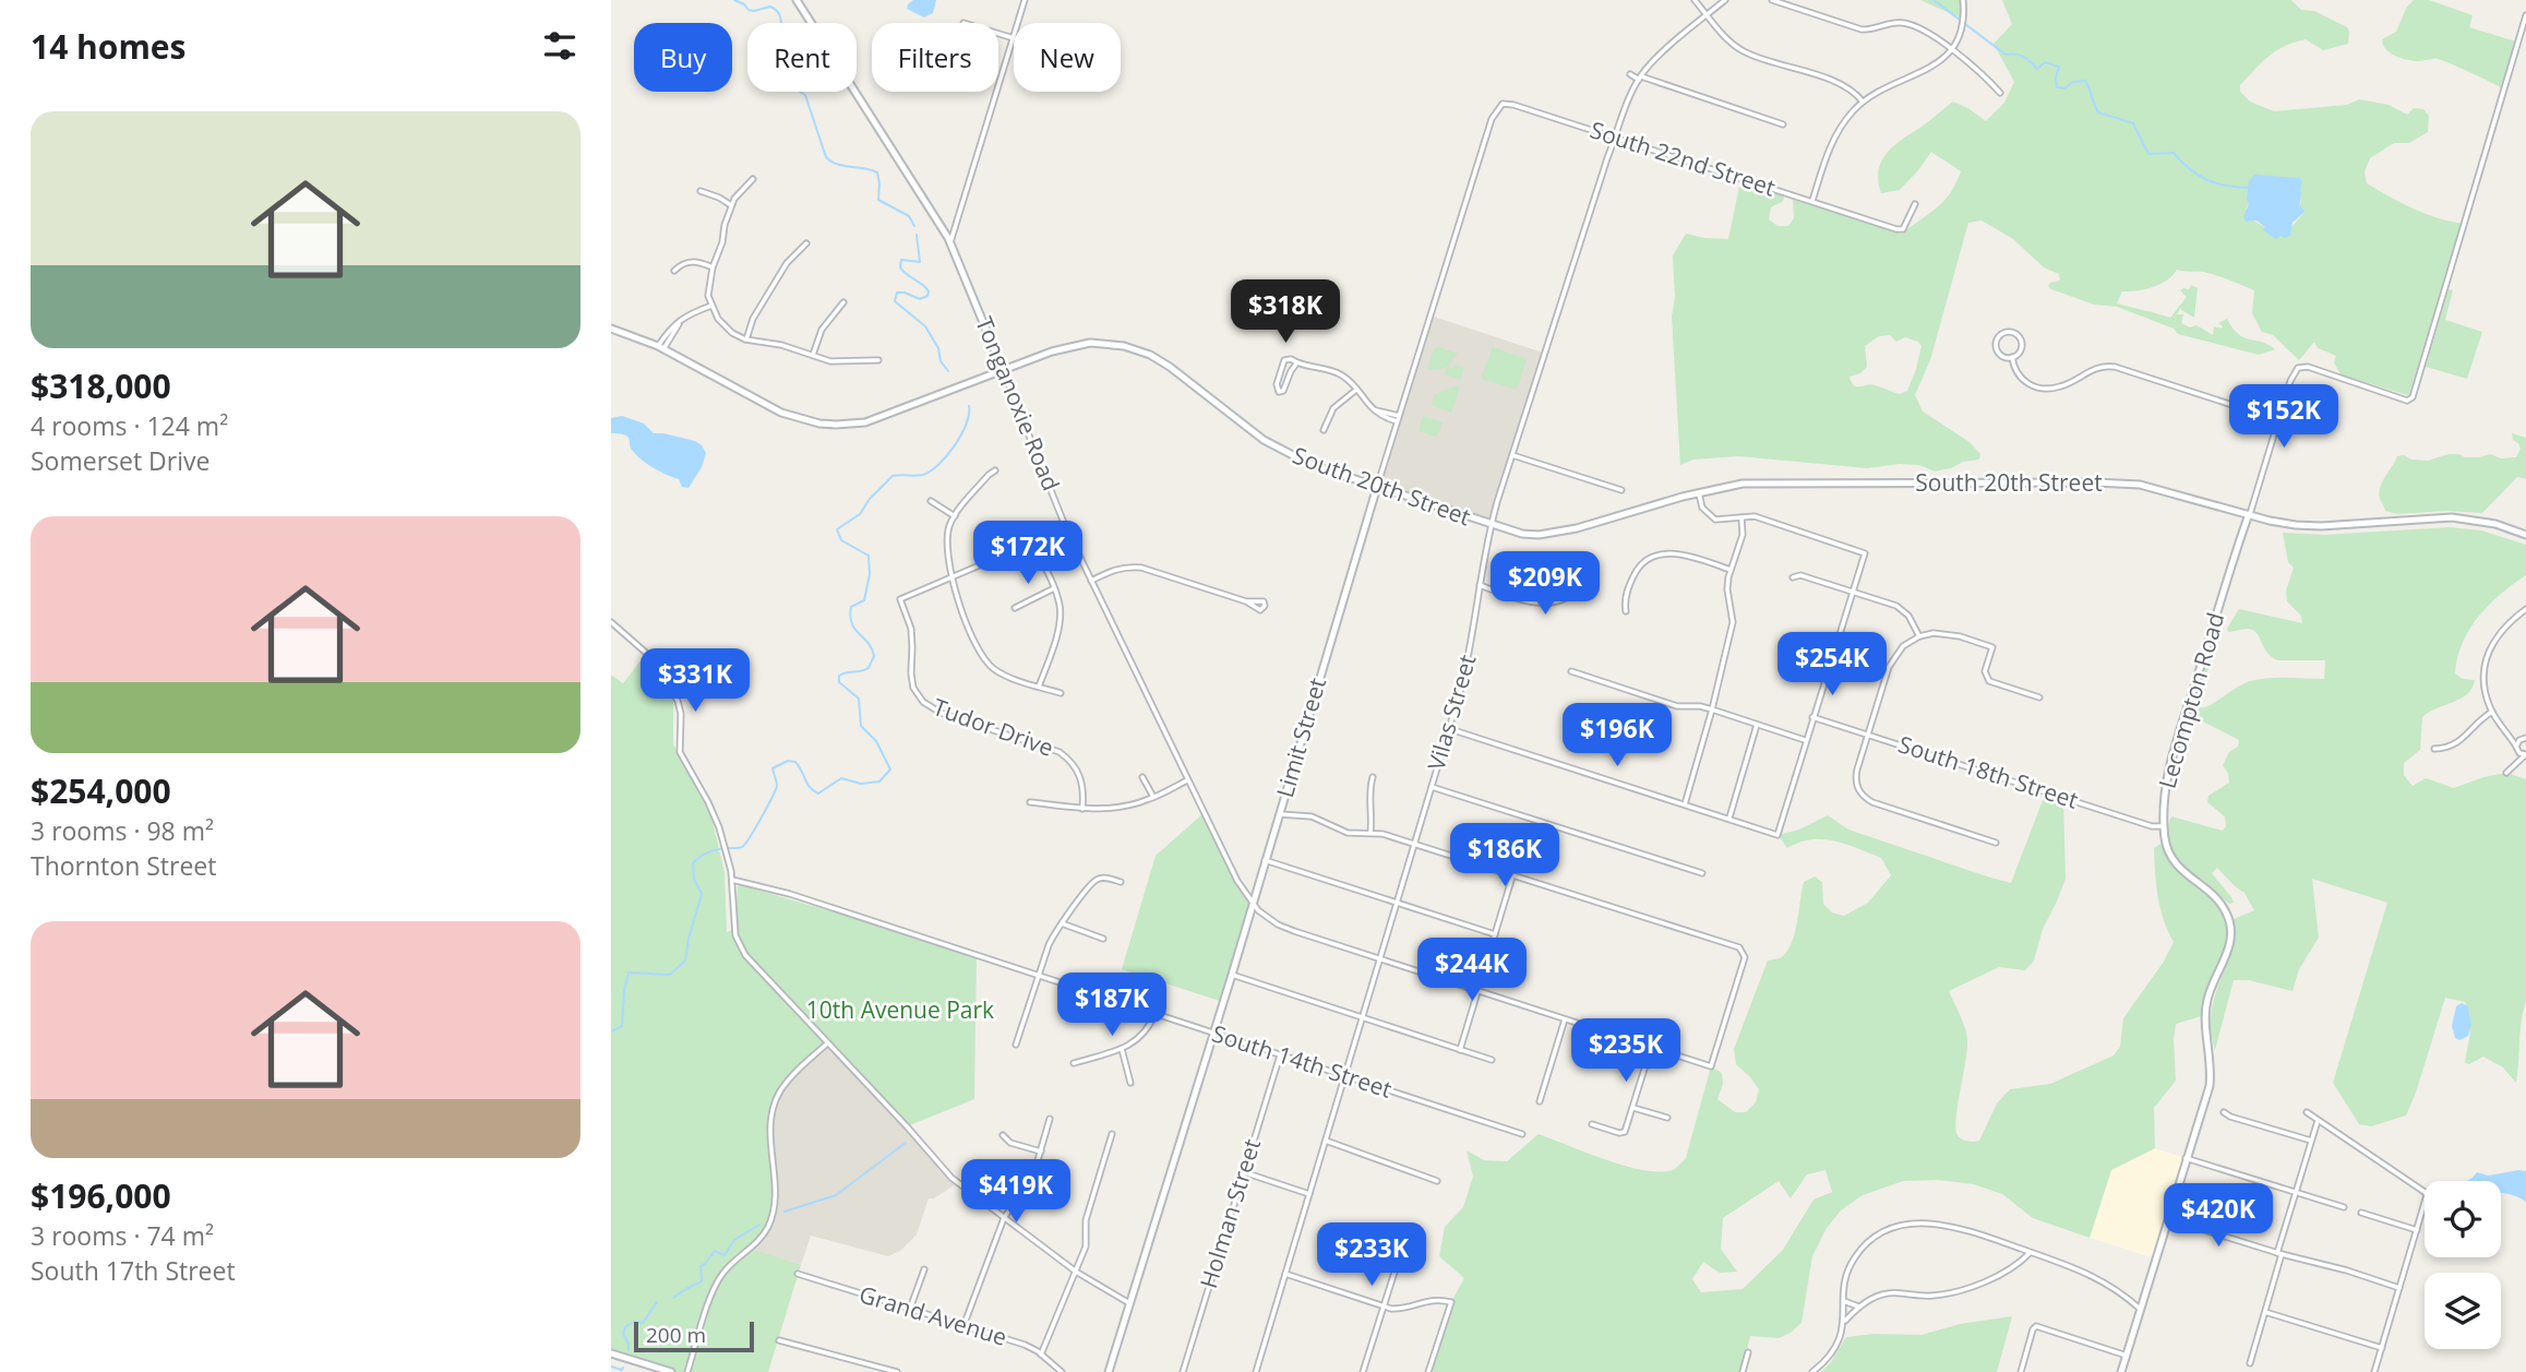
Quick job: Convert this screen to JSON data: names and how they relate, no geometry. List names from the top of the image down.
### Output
{
  "streets": {
    "street": [
      "South 22nd Street",
      "Tonganoxie Road",
      "South 20th Street",
      "Lecompton Road",
      "Vilas Street",
      "Tudor Drive",
      "Limit Street",
      "South 18th Street",
      "South 14th Street",
      "Holman Street",
      "Grand Avenue"
    ]
  },
  "crossings": [
    ["South 22nd Street", "Vilas Street"],
    ["South 22nd Street", "Limit Street"],
    ["Tonganoxie Road", "South 20th Street"],
    ["Tonganoxie Road", "Limit Street"],
    ["South 20th Street", "Lecompton Road"],
    ["South 20th Street", "Vilas Street"],
    ["South 20th Street", "Limit Street"],
    ["Lecompton Road", "South 18th Street"],
    ["Vilas Street", "South 14th Street"],
    ["Limit Street", "South 14th Street"],
    ["South 14th Street", "Holman Street"]
  ],
  "parks": ["10th Avenue Park"],
  "scale_bar": "200 m",
  "page": {
    "heading": "14 homes",
    "chip": [
      "Buy",
      "Rent",
      "Filters",
      "New"
    ],
    "list": [
      {
        "name": "$318,000",
        "note": "4 rooms · 124 m² · Somerset Drive"
      },
      {
        "name": "$254,000",
        "note": "3 rooms · 98 m² · Thornton Street"
      },
      {
        "name": "$196,000",
        "note": "3 rooms · 74 m² · South 17th Street"
      }
    ],
    "price": [
      "$318K",
      "$152K",
      "$172K",
      "$209K",
      "$254K",
      "$331K",
      "$196K",
      "$186K",
      "$244K",
      "$187K",
      "$235K",
      "$419K",
      "$420K",
      "$233K"
    ],
    "scale": "200 m"
  }
}
